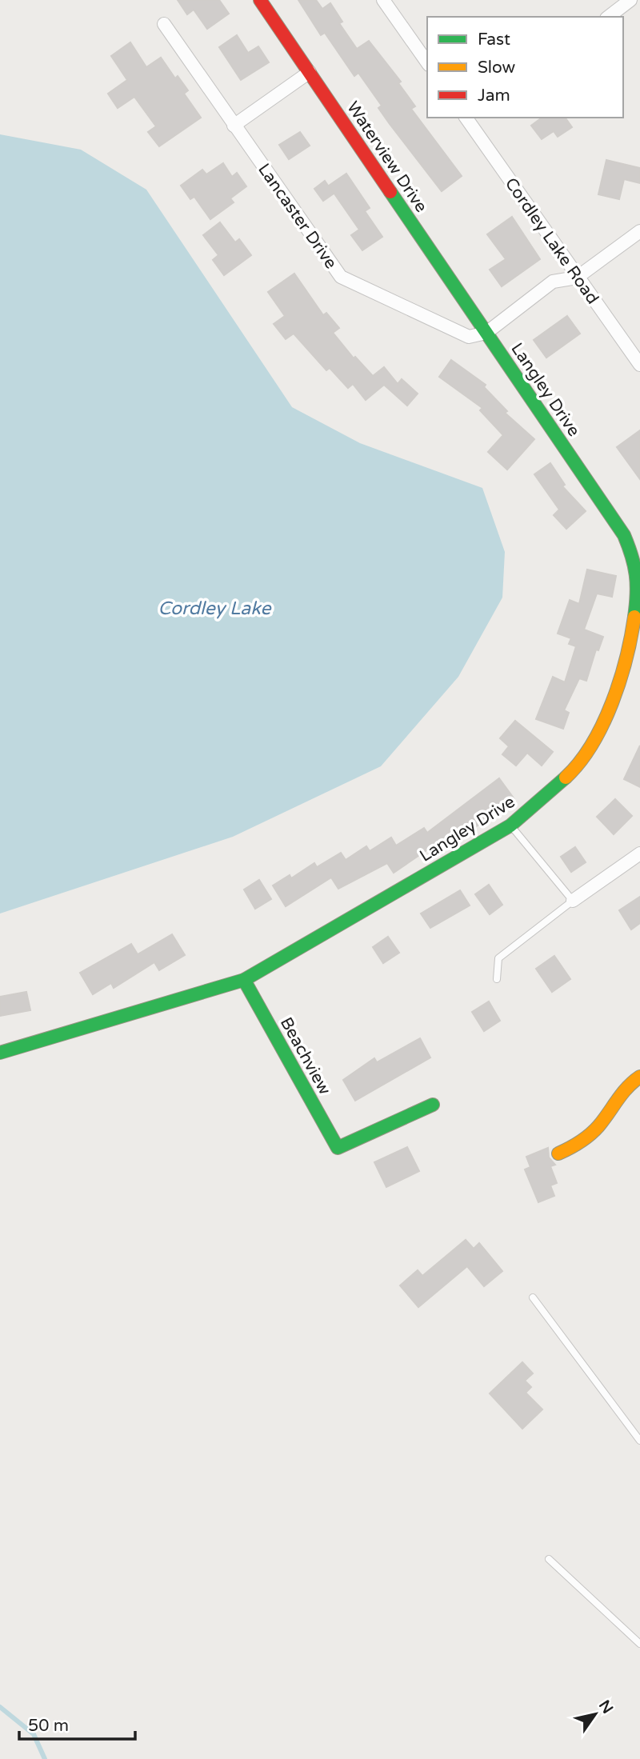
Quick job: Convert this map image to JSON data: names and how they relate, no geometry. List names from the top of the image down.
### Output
{
  "streets": {
    "street": [
      "Waterview Drive",
      "Lancaster Drive",
      "Cordley Lake Road",
      "Langley Drive",
      "Beachview"
    ]
  },
  "crossings": [
    ["Waterview Drive", "Lancaster Drive"],
    ["Waterview Drive", "Langley Drive"],
    ["Lancaster Drive", "Langley Drive"],
    ["Langley Drive", "Beachview"]
  ],
  "water": ["Cordley Lake"],
  "legend": ["Fast", "Slow", "Jam"],
  "scale_bar": "50 m",
  "north": "top right"
}
